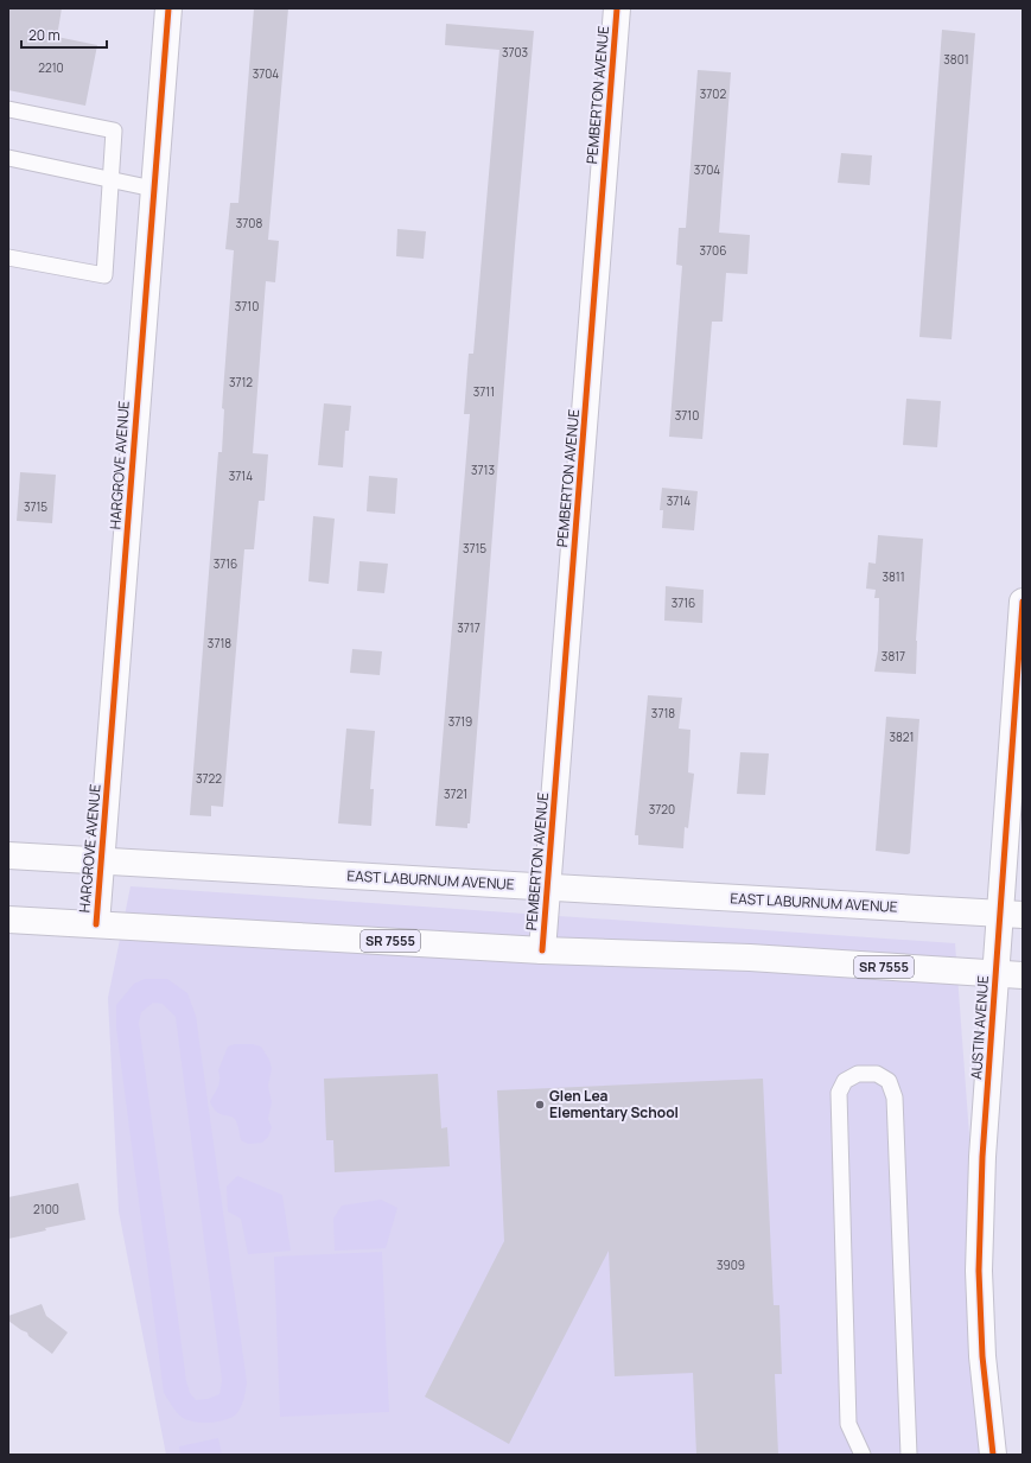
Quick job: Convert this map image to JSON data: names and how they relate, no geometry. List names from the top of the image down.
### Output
{
  "streets": {
    "street": [
      "PEMBERTON AVENUE",
      "HARGROVE AVENUE",
      "EAST LABURNUM AVENUE",
      "SR 7555",
      "AUSTIN AVENUE"
    ]
  },
  "crossings": [
    ["PEMBERTON AVENUE", "EAST LABURNUM AVENUE"],
    ["PEMBERTON AVENUE", "SR 7555"],
    ["HARGROVE AVENUE", "EAST LABURNUM AVENUE"],
    ["HARGROVE AVENUE", "SR 7555"],
    ["EAST LABURNUM AVENUE", "AUSTIN AVENUE"],
    ["SR 7555", "AUSTIN AVENUE"]
  ],
  "places": ["Glen Lea Elementary School"],
  "house_numbers": [
    "3703",
    "3801",
    "2210",
    "3704",
    "3702",
    "3704",
    "3708",
    "3706",
    "3710",
    "3712",
    "3711",
    "3710",
    "3713",
    "3714",
    "3714",
    "3715",
    "3715",
    "3716",
    "3811",
    "3716",
    "3717",
    "3718",
    "3817",
    "3718",
    "3719",
    "3821",
    "3722",
    "3721",
    "3720",
    "2100",
    "3909"
  ],
  "scale_bar": "20 m"
}
